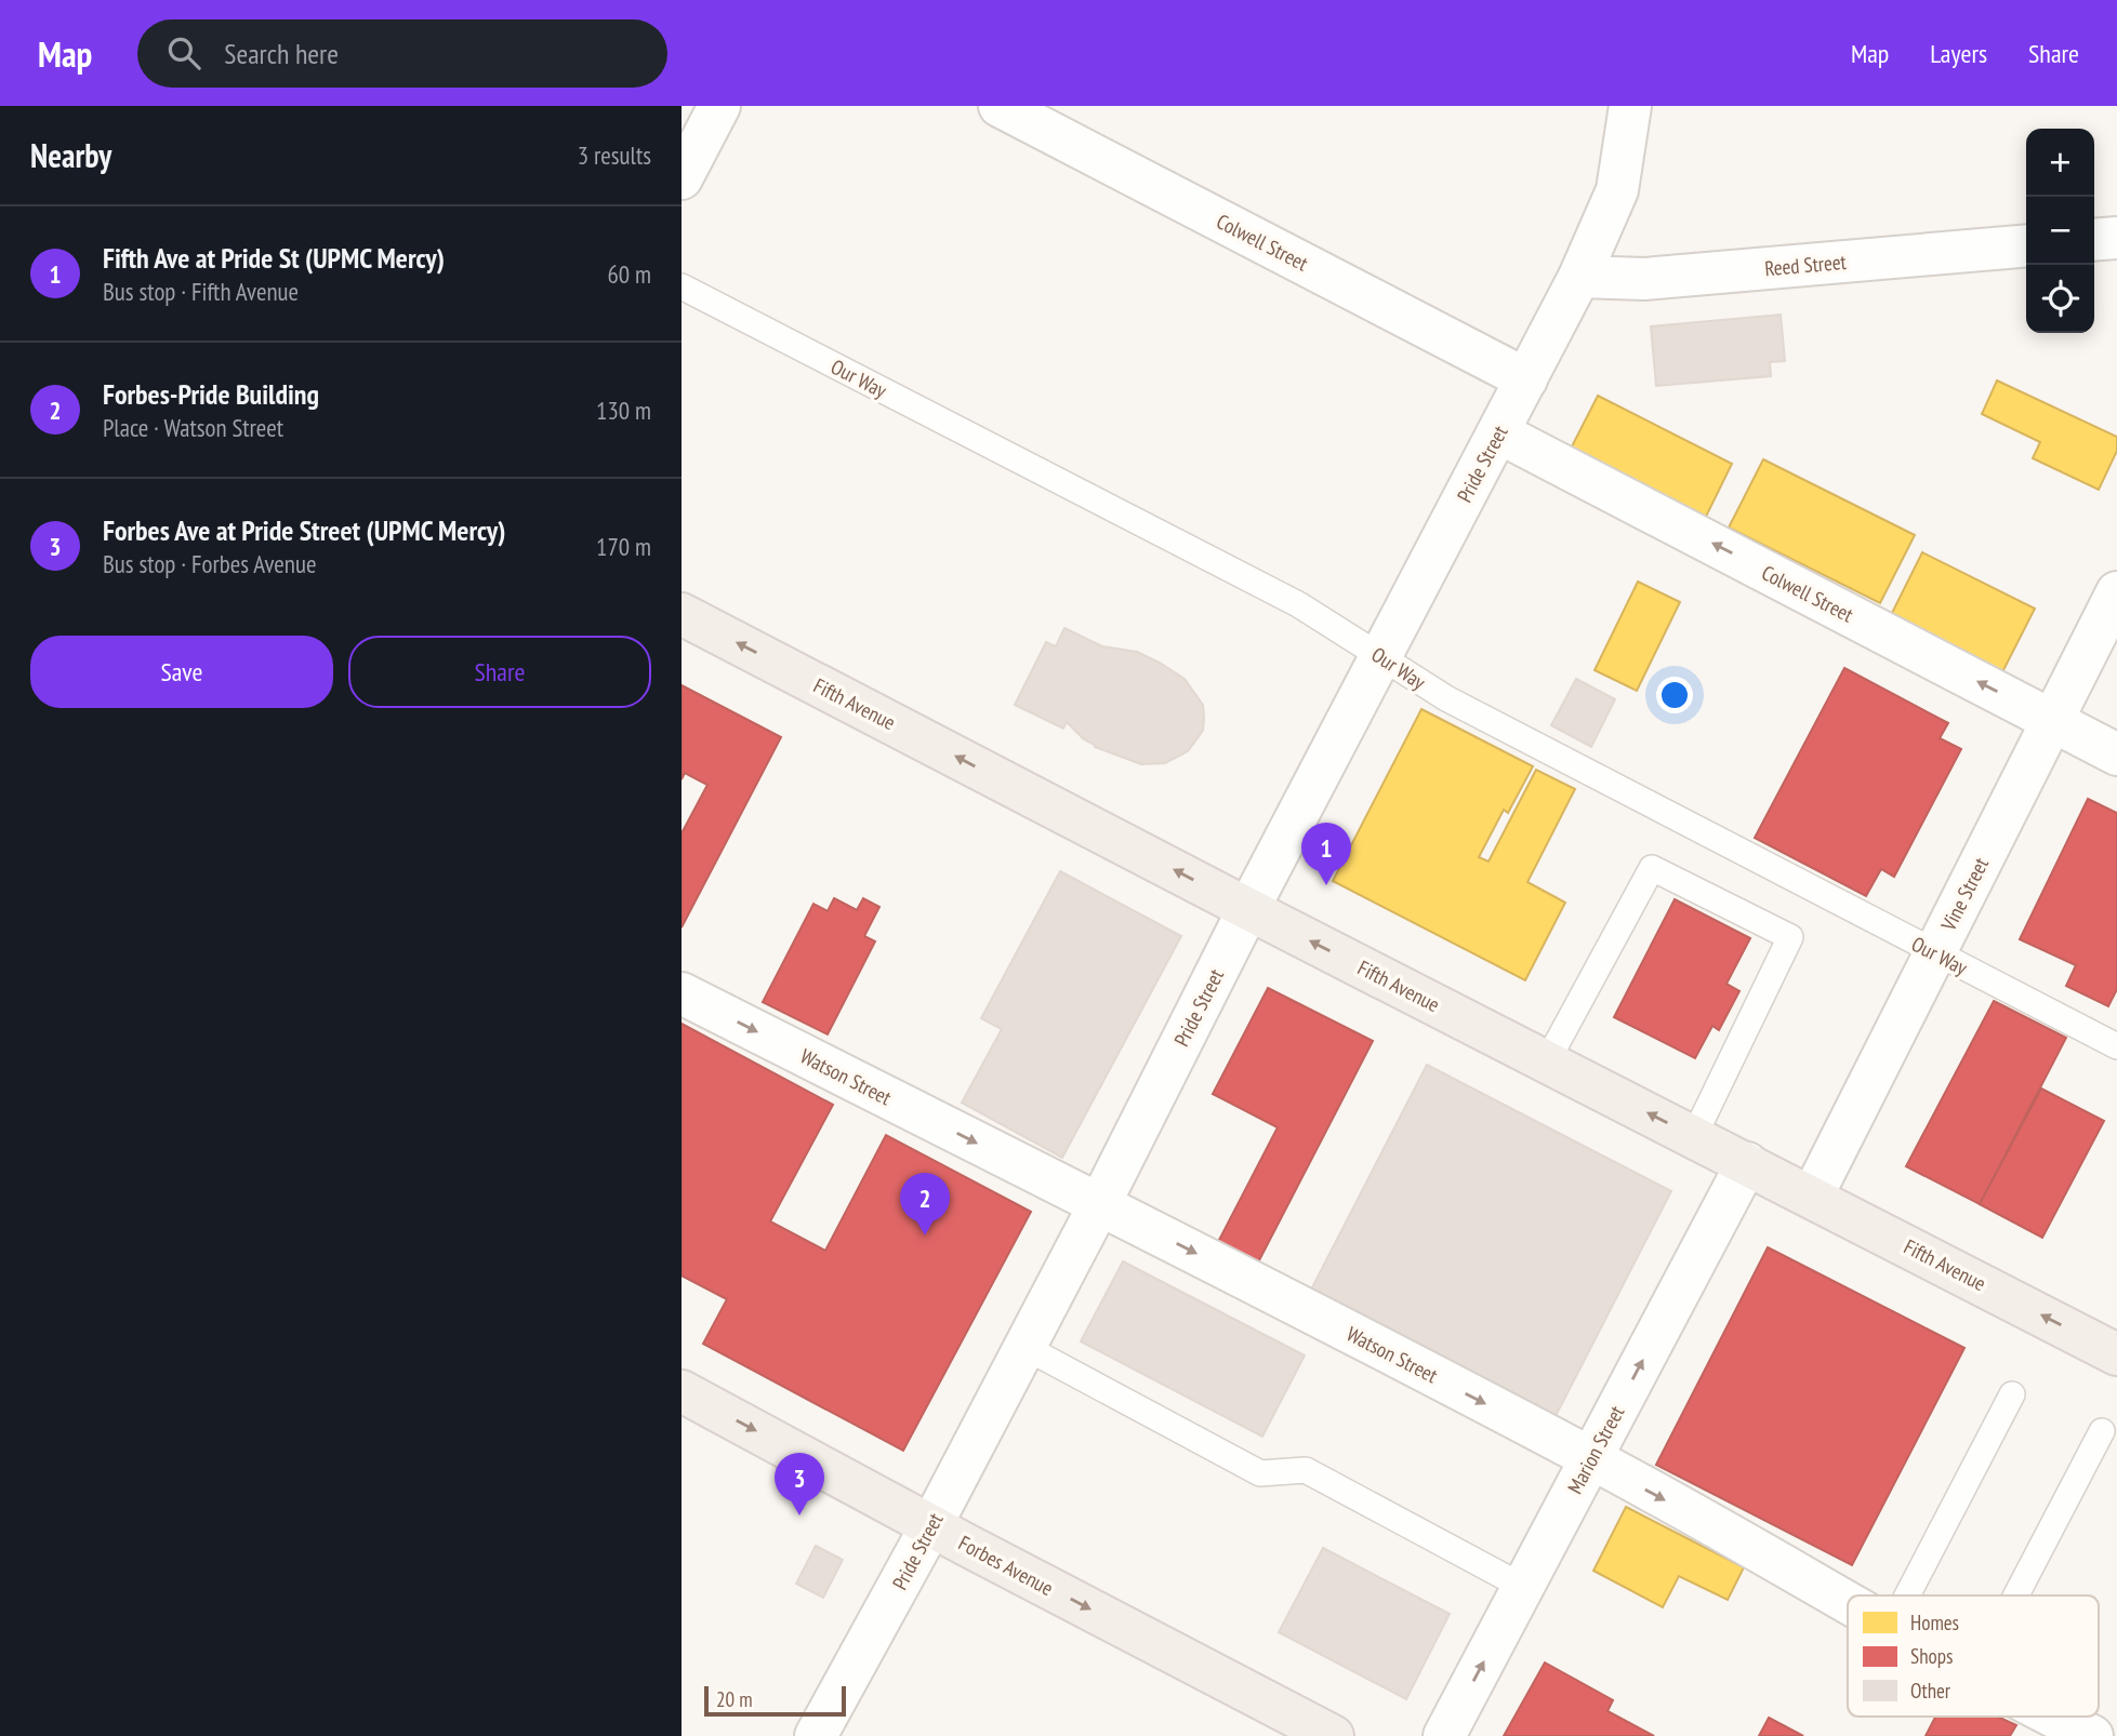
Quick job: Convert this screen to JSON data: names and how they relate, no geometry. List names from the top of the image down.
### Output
{
  "streets": {
    "main road": ["Fifth Avenue", "Forbes Avenue"],
    "street": [
      "Colwell Street",
      "Reed Street",
      "Pride Street",
      "Vine Street",
      "Watson Street",
      "Marion Street"
    ],
    "lane": ["Our Way"]
  },
  "crossings": [
    ["Colwell Street", "Pride Street"],
    ["Colwell Street", "Vine Street"],
    ["Reed Street", "Pride Street"],
    ["Our Way", "Pride Street"],
    ["Our Way", "Vine Street"],
    ["Pride Street", "Fifth Avenue"],
    ["Pride Street", "Watson Street"],
    ["Pride Street", "Forbes Avenue"],
    ["Fifth Avenue", "Vine Street"],
    ["Fifth Avenue", "Marion Street"],
    ["Watson Street", "Marion Street"]
  ],
  "one_way": [
    "Colwell Street",
    "Fifth Avenue",
    "Watson Street",
    "Marion Street",
    "Forbes Avenue"
  ],
  "legend": ["Homes", "Shops", "Other"],
  "scale_bar": "20 m",
  "page": {
    "header": "Map",
    "search": "Search here",
    "nav": ["Map", "Layers", "Share"],
    "heading": ["Nearby", "3 results"],
    "map_buttons": ["+", "−"],
    "list": [
      {
        "mark": "1",
        "name": "Fifth Ave at Pride St (UPMC Mercy)",
        "note": "Bus stop · Fifth Avenue",
        "value": "60 m"
      },
      {
        "mark": "2",
        "name": "Forbes-Pride Building",
        "note": "Place · Watson Street",
        "value": "130 m"
      },
      {
        "mark": "3",
        "name": "Forbes Ave at Pride Street (UPMC Mercy)",
        "note": "Bus stop · Forbes Avenue",
        "value": "170 m"
      }
    ],
    "buttons": ["Save", "Share"],
    "pins": ["1", "2", "3"],
    "scale": "20 m"
  }
}
